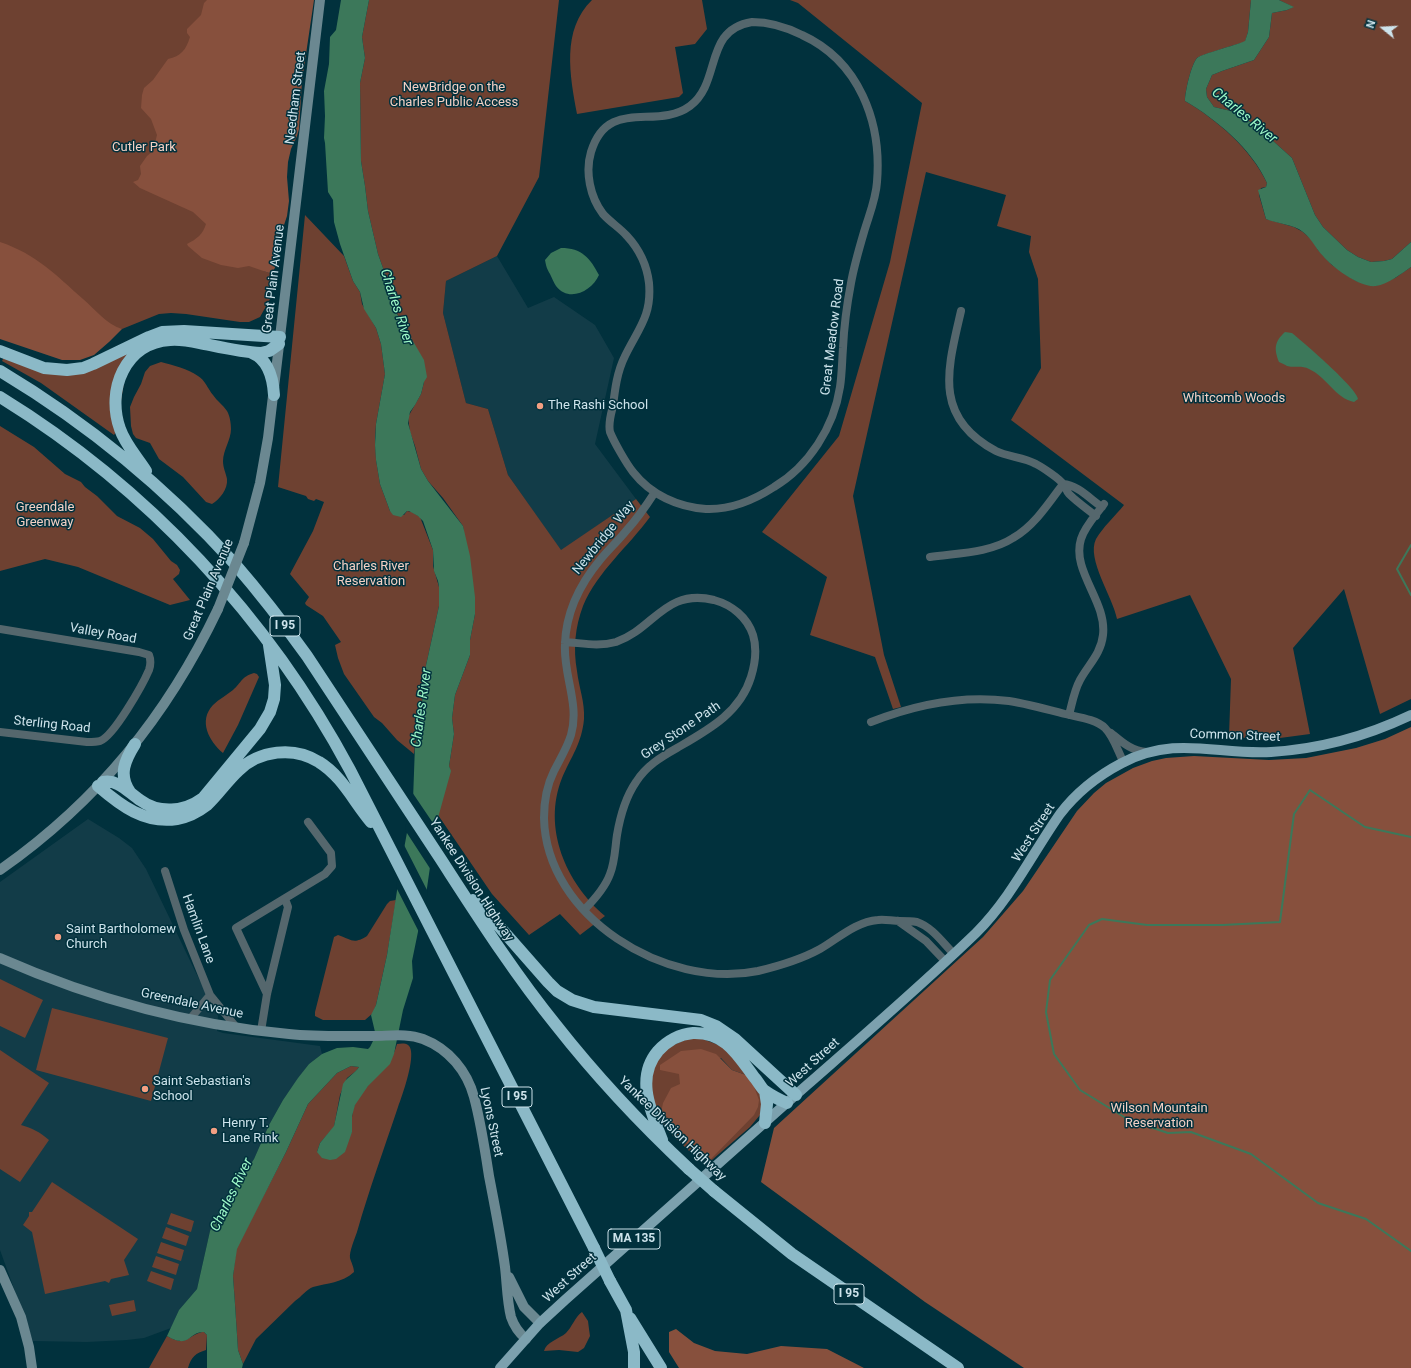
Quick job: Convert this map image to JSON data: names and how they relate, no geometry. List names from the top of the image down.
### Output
{
  "streets": {
    "highway": ["I 95", "Yankee Division Highway"],
    "main road": [
      "Needham Street",
      "Great Plain Avenue",
      "Common Street",
      "West Street",
      "Greendale Avenue",
      "Lyons Street",
      "MA 135"
    ],
    "street": [
      "Great Meadow Road",
      "Newbridge Way",
      "Valley Road",
      "Sterling Road",
      "Grey Stone Path",
      "Hamlin Lane"
    ]
  },
  "crossings": [
    ["Needham Street", "Great Plain Avenue"],
    ["Great Meadow Road", "Newbridge Way"],
    ["Newbridge Way", "Grey Stone Path"],
    ["Newbridge Way", "West Street"],
    ["Valley Road", "Sterling Road"],
    ["Common Street", "West Street"],
    ["West Street", "Lyons Street"],
    ["Hamlin Lane", "Greendale Avenue"],
    ["Greendale Avenue", "Lyons Street"]
  ],
  "water": ["Charles River"],
  "parks": [
    "NewBridge on the Charles Public Access",
    "Cutler Park",
    "Whitcomb Woods",
    "Greendale Greenway",
    "Charles River Reservation",
    "Wilson Mountain Reservation"
  ],
  "places": [
    "The Rashi School",
    "Saint Bartholomew Church",
    "Saint Sebastian's School",
    "Henry T. Lane Rink"
  ],
  "north": "left"
}
